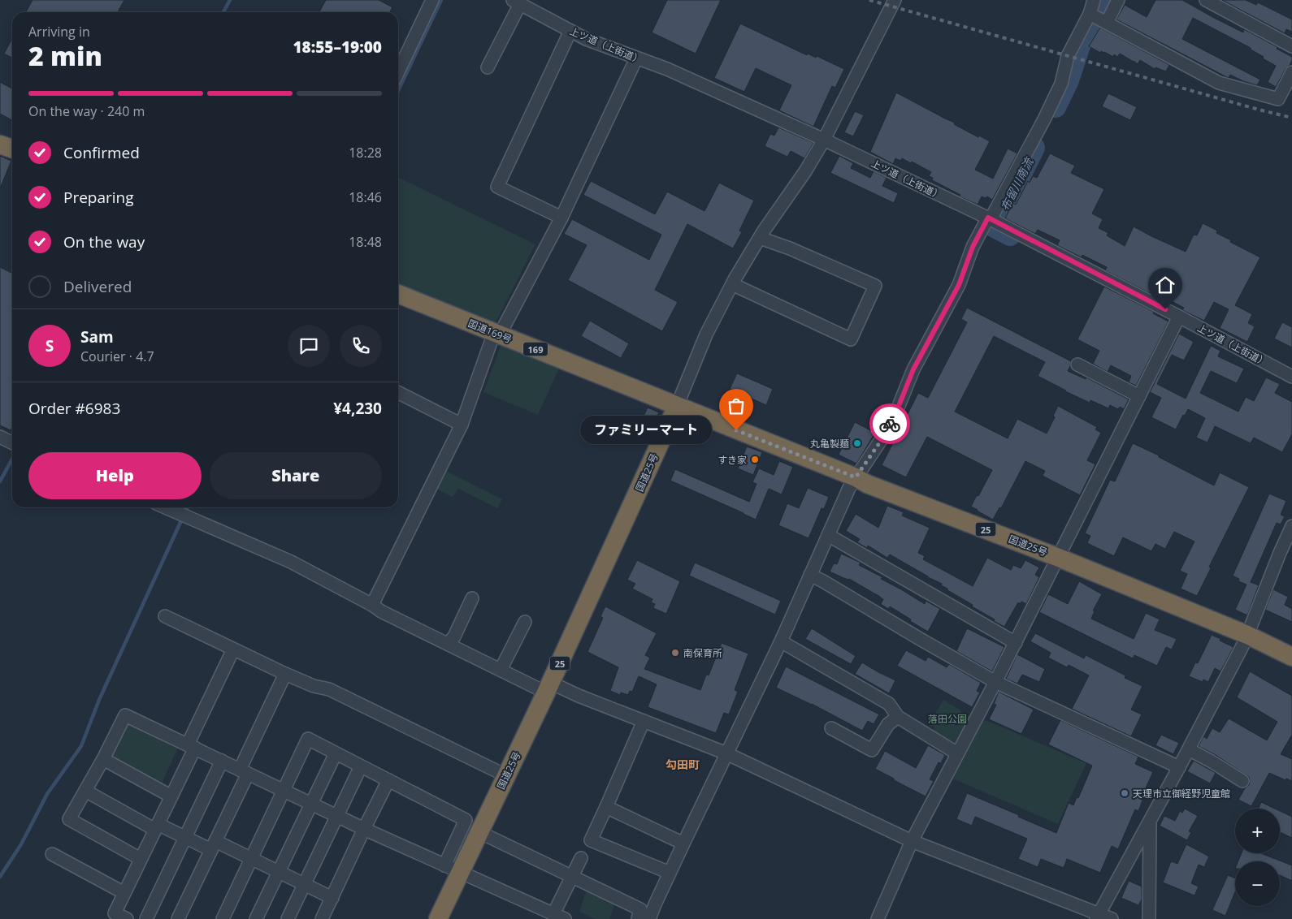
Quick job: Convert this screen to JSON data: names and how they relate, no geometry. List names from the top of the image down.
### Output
{
  "streets": {
    "highway": [
      "国道169号",
      "169",
      "国道25号",
      "25"
    ],
    "street": ["上ツ道（上街道）"]
  },
  "crossings": [
    ["国道169号", "国道25号"]
  ],
  "districts": ["勾田町"],
  "water": ["布留川南流"],
  "parks": ["落田公園"],
  "places": [
    "ファミリーマート",
    "丸亀製麺",
    "すき家",
    "南保育所",
    "天理市立御経野児童館"
  ],
  "page": {
    "heading": ["2 min", "Arriving in", "18:55–19:00"],
    "panel": [
      "Sam",
      "Courier · 4.7",
      "Order #6983",
      "¥4,230"
    ],
    "bar": "On the way · 240 m",
    "list": [
      ["Confirmed", "18:28"],
      ["Preparing", "18:46"],
      ["On the way", "18:48"],
      "Delivered"
    ],
    "round": "S",
    "bubble": "ファミリーマート",
    "buttons": ["Help", "Share"],
    "map_buttons": ["+", "−"]
  }
}
